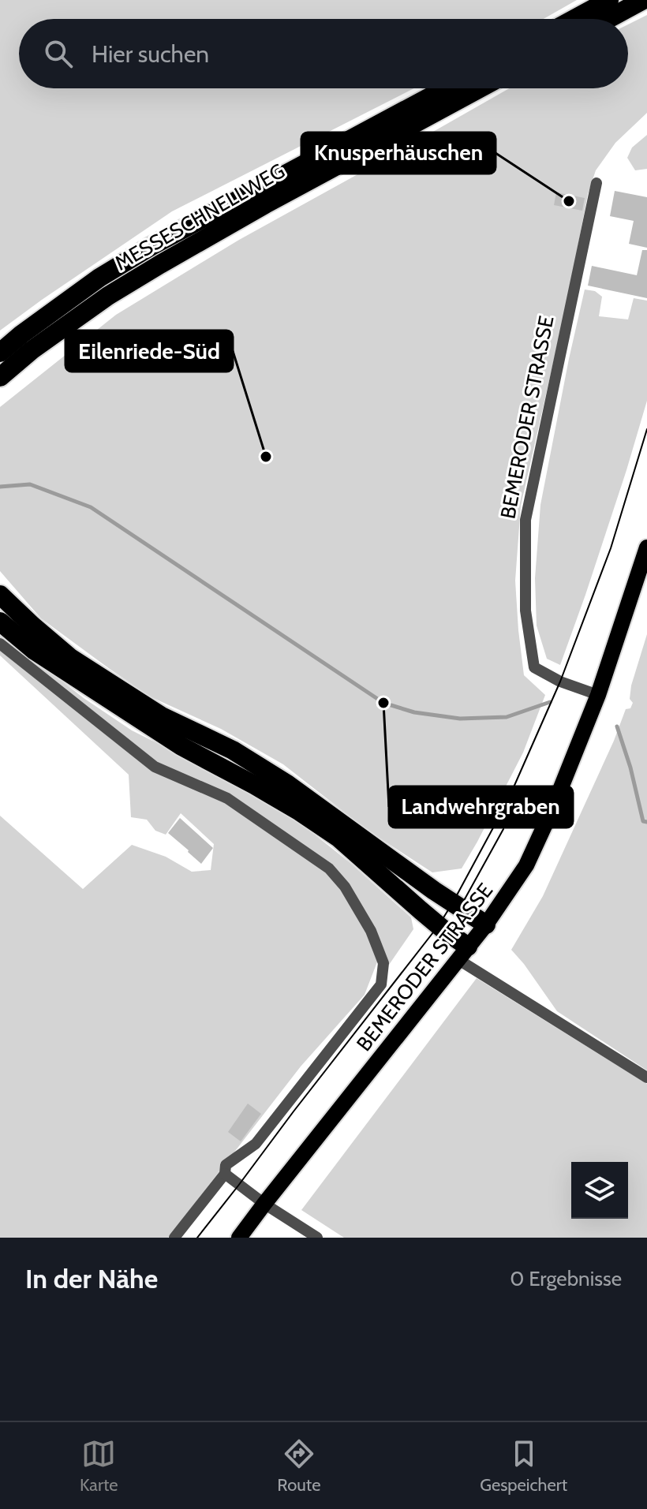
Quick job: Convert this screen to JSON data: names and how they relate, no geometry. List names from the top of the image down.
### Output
{
  "streets": {
    "highway": ["MESSESCHNELLWEG"],
    "main road": ["BEMERODER STRASSE"]
  },
  "places": ["Knusperhäuschen", "Eilenriede-Süd", "Landwehrgraben"],
  "page": {
    "search": "Hier suchen",
    "heading": ["In der Nähe", "0 Ergebnisse"],
    "nav": ["Karte", "Route", "Gespeichert"]
  }
}
